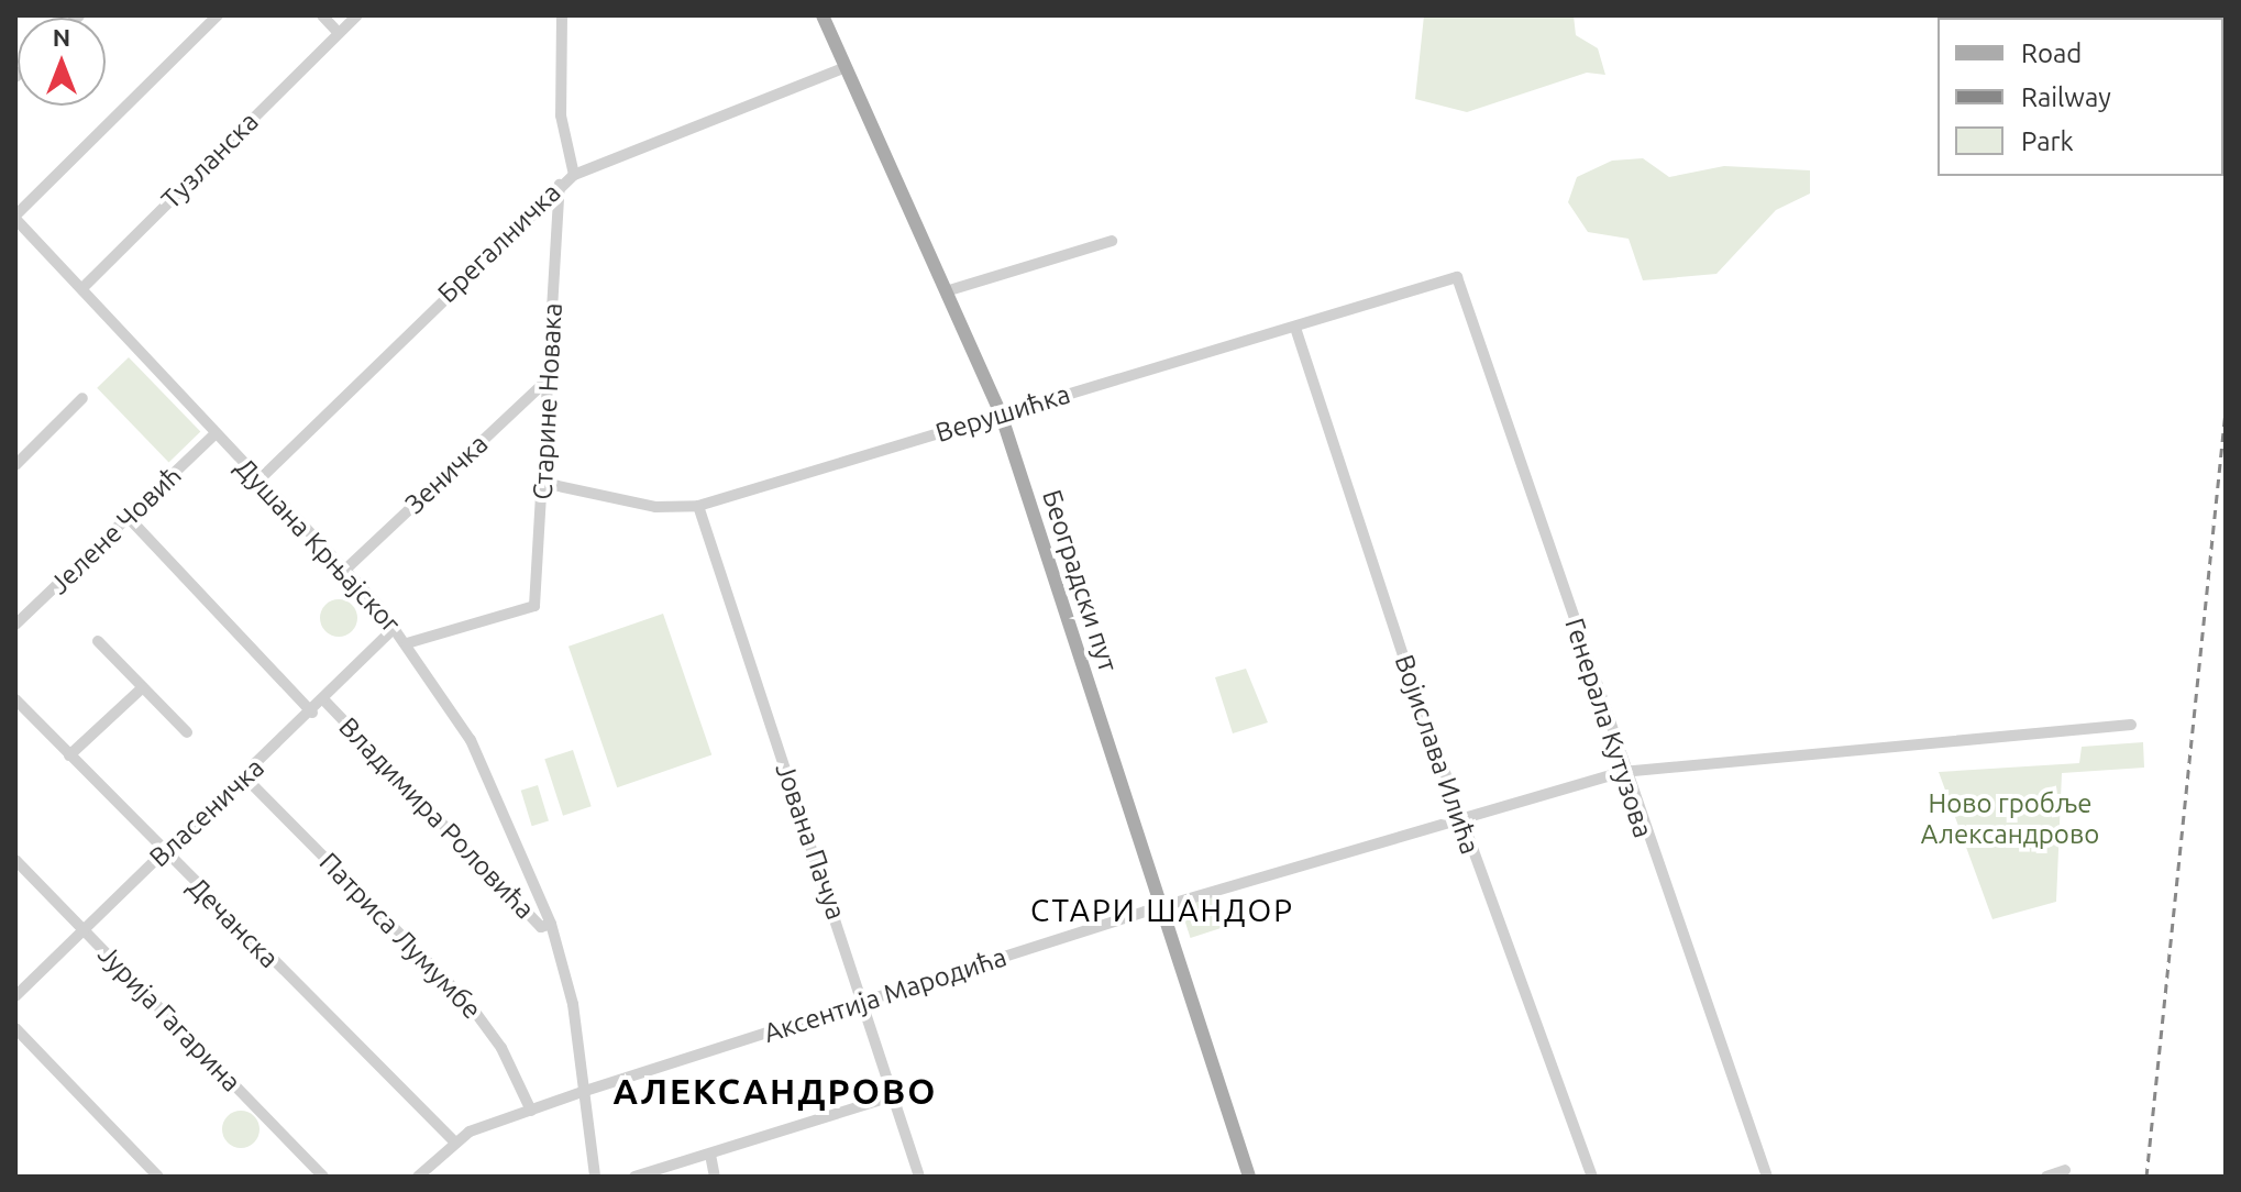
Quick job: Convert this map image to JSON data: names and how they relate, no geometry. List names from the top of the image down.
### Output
{
  "streets": {
    "main road": ["Београдски пут"],
    "street": [
      "Тузланска",
      "Брегалничка",
      "Старине Новака",
      "Верушићка",
      "Зеничка",
      "Јелене Човић",
      "Душана Крњајског",
      "Генерала Кутузова",
      "Војислава Илића",
      "Власеничка",
      "Владимира Роловића",
      "Јована Пачуа",
      "Дечанска",
      "Патриса Лумумбе",
      "Аксентија Мародића",
      "Јурија Гагарина"
    ]
  },
  "crossings": [
    ["Тузланска", "Душана Крњајског"],
    ["Брегалничка", "Старине Новака"],
    ["Брегалничка", "Душана Крњајског"],
    ["Брегалничка", "Београдски пут"],
    ["Старине Новака", "Верушићка"],
    ["Старине Новака", "Зеничка"],
    ["Старине Новака", "Душана Крњајског"],
    ["Верушићка", "Београдски пут"],
    ["Верушићка", "Генерала Кутузова"],
    ["Верушићка", "Војислава Илића"],
    ["Верушићка", "Јована Пачуа"],
    ["Зеничка", "Душана Крњајског"],
    ["Јелене Човић", "Душана Крњајског"],
    ["Јелене Човић", "Владимира Роловића"],
    ["Душана Крњајског", "Власеничка"],
    ["Душана Крњајског", "Владимира Роловића"],
    ["Београдски пут", "Аксентија Мародића"],
    ["Генерала Кутузова", "Аксентија Мародића"],
    ["Војислава Илића", "Аксентија Мародића"],
    ["Власеничка", "Владимира Роловића"],
    ["Власеничка", "Дечанска"],
    ["Власеничка", "Патриса Лумумбе"],
    ["Власеничка", "Јурија Гагарина"],
    ["Јована Пачуа", "Аксентија Мародића"],
    ["Дечанска", "Аксентија Мародића"],
    ["Патриса Лумумбе", "Аксентија Мародића"]
  ],
  "districts": ["СТАРИ ШАНДОР", "АЛЕКСАНДРОВО"],
  "parks": ["Ново гробље Александрово"],
  "legend": ["Road", "Railway", "Park"],
  "north": "top"
}
